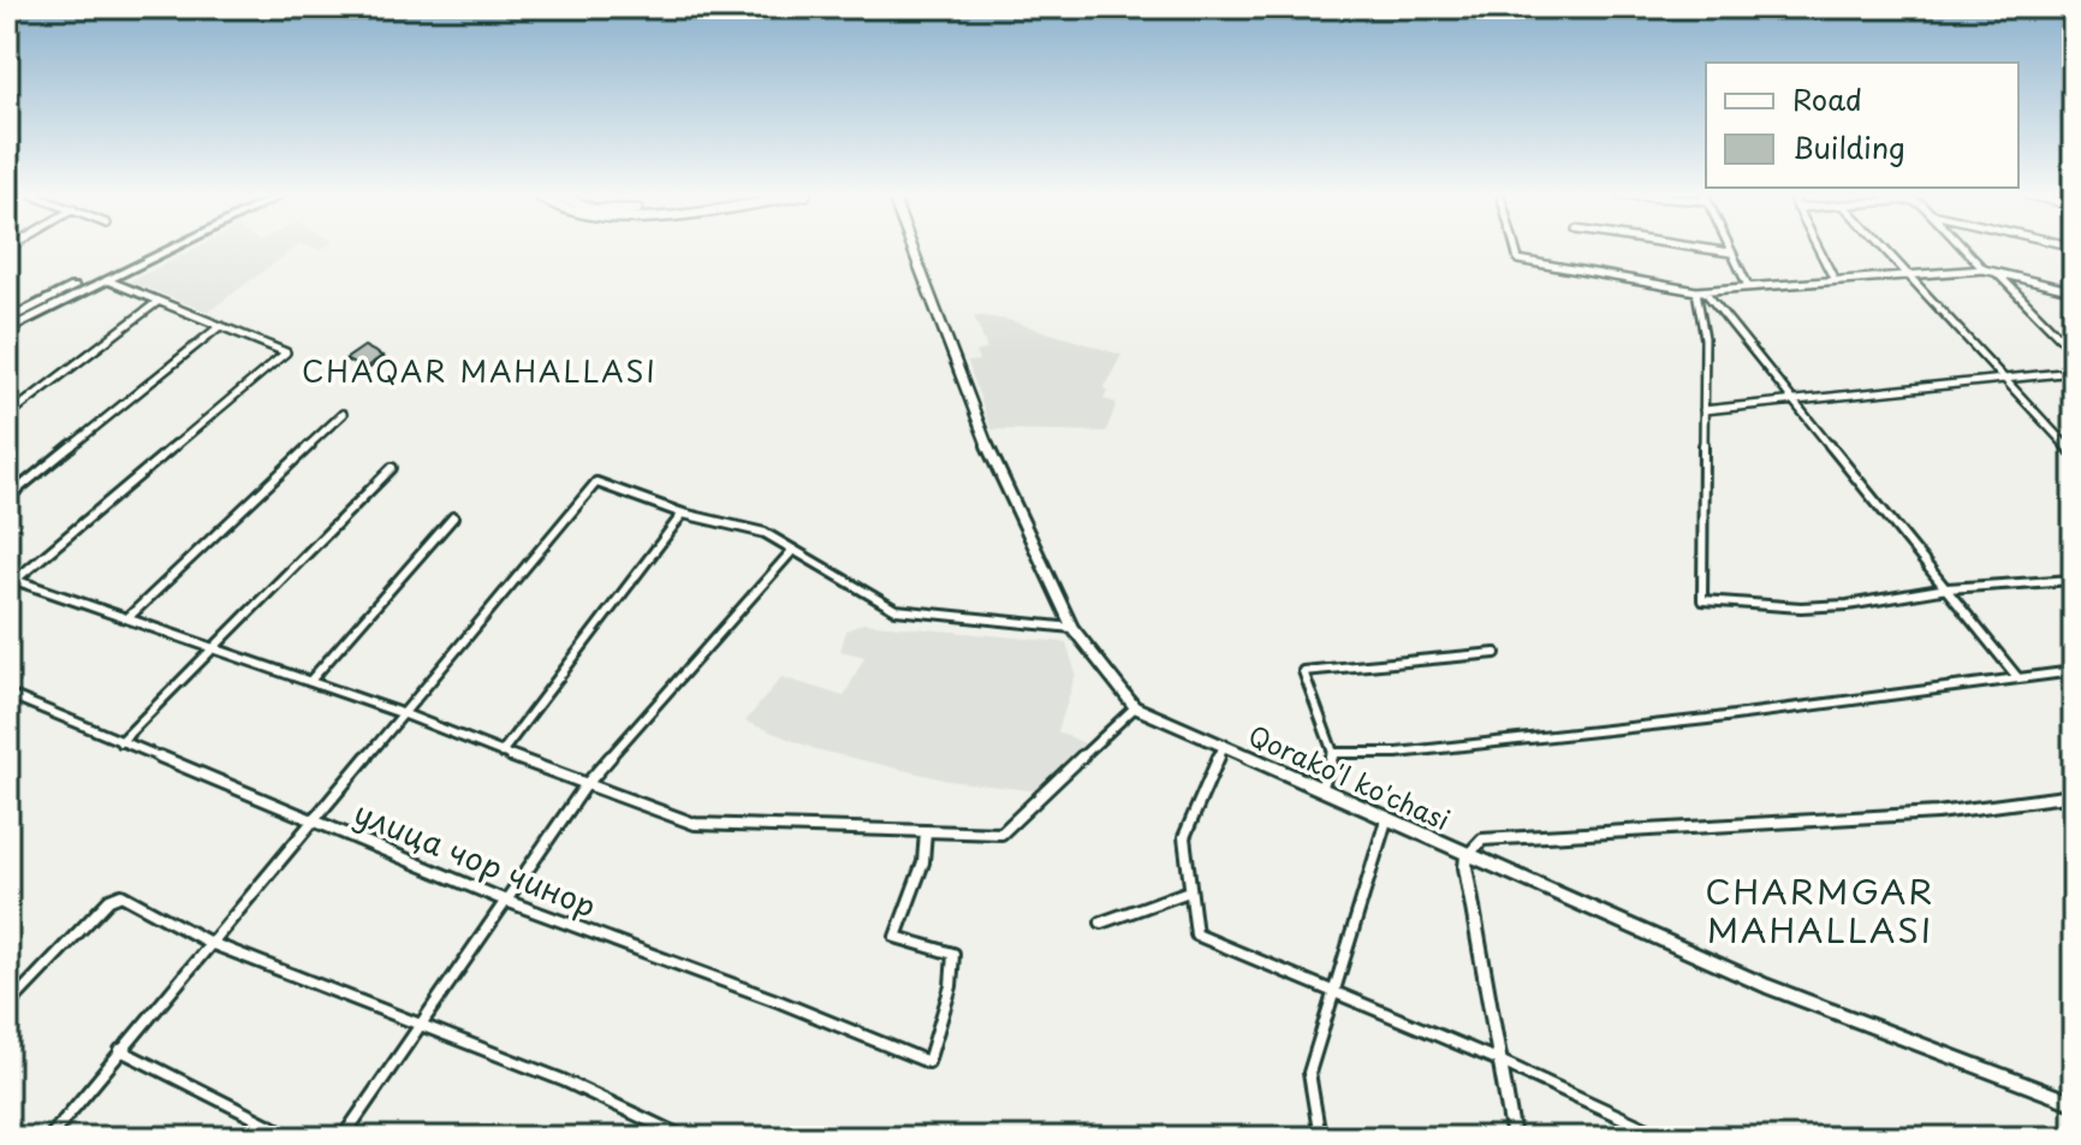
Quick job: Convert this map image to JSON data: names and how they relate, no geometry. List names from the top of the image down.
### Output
{
  "streets": {
    "street": ["Qorako'l ko'chasi", "улица чор чинор"]
  },
  "districts": ["CHAQAR MAHALLASI", "CHARMGAR MAHALLASI"],
  "legend": ["Road", "Building"]
}
